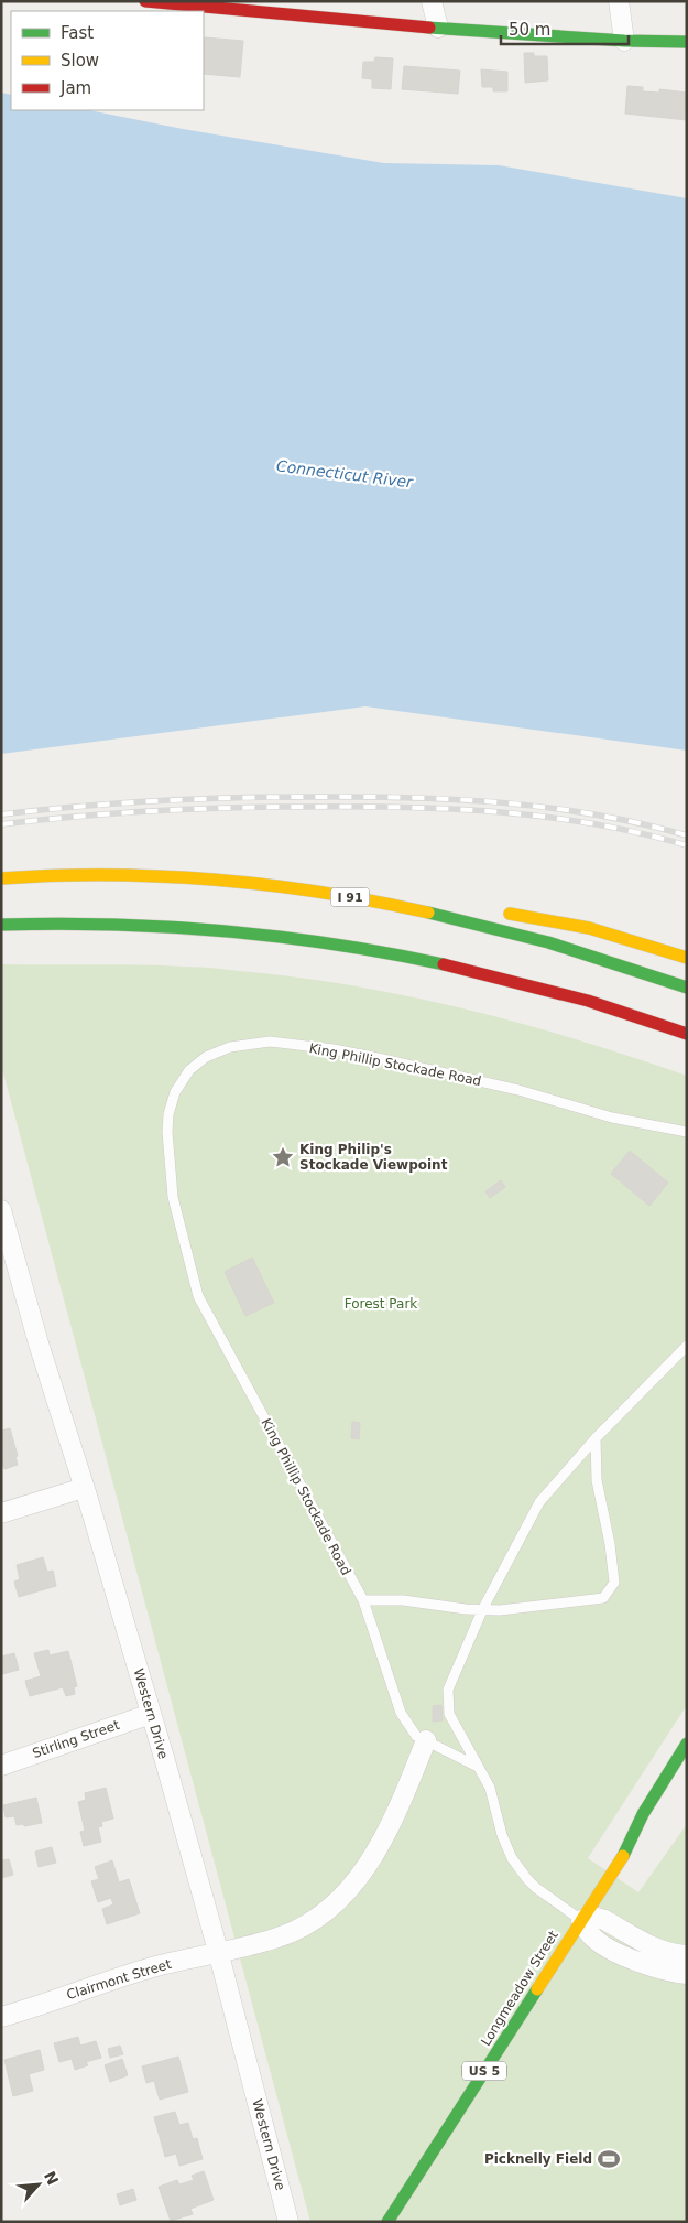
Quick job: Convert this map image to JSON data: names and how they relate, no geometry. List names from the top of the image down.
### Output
{
  "streets": {
    "main road": ["I 91", "Longmeadow Street", "US 5"],
    "street": ["Western Drive", "Stirling Street", "Clairmont Street"],
    "lane": ["King Phillip Stockade Road"]
  },
  "crossings": [
    ["King Phillip Stockade Road", "Clairmont Street"],
    ["Western Drive", "Stirling Street"],
    ["Western Drive", "Clairmont Street"],
    ["Longmeadow Street", "US 5"]
  ],
  "water": ["Connecticut River"],
  "parks": ["Forest Park"],
  "places": {
    "place": ["King Philip's Stockade Viewpoint"],
    "sports": ["Picknelly Field"]
  },
  "legend": ["Fast", "Slow", "Jam"],
  "scale_bar": "50 m",
  "north": "top right"
}
